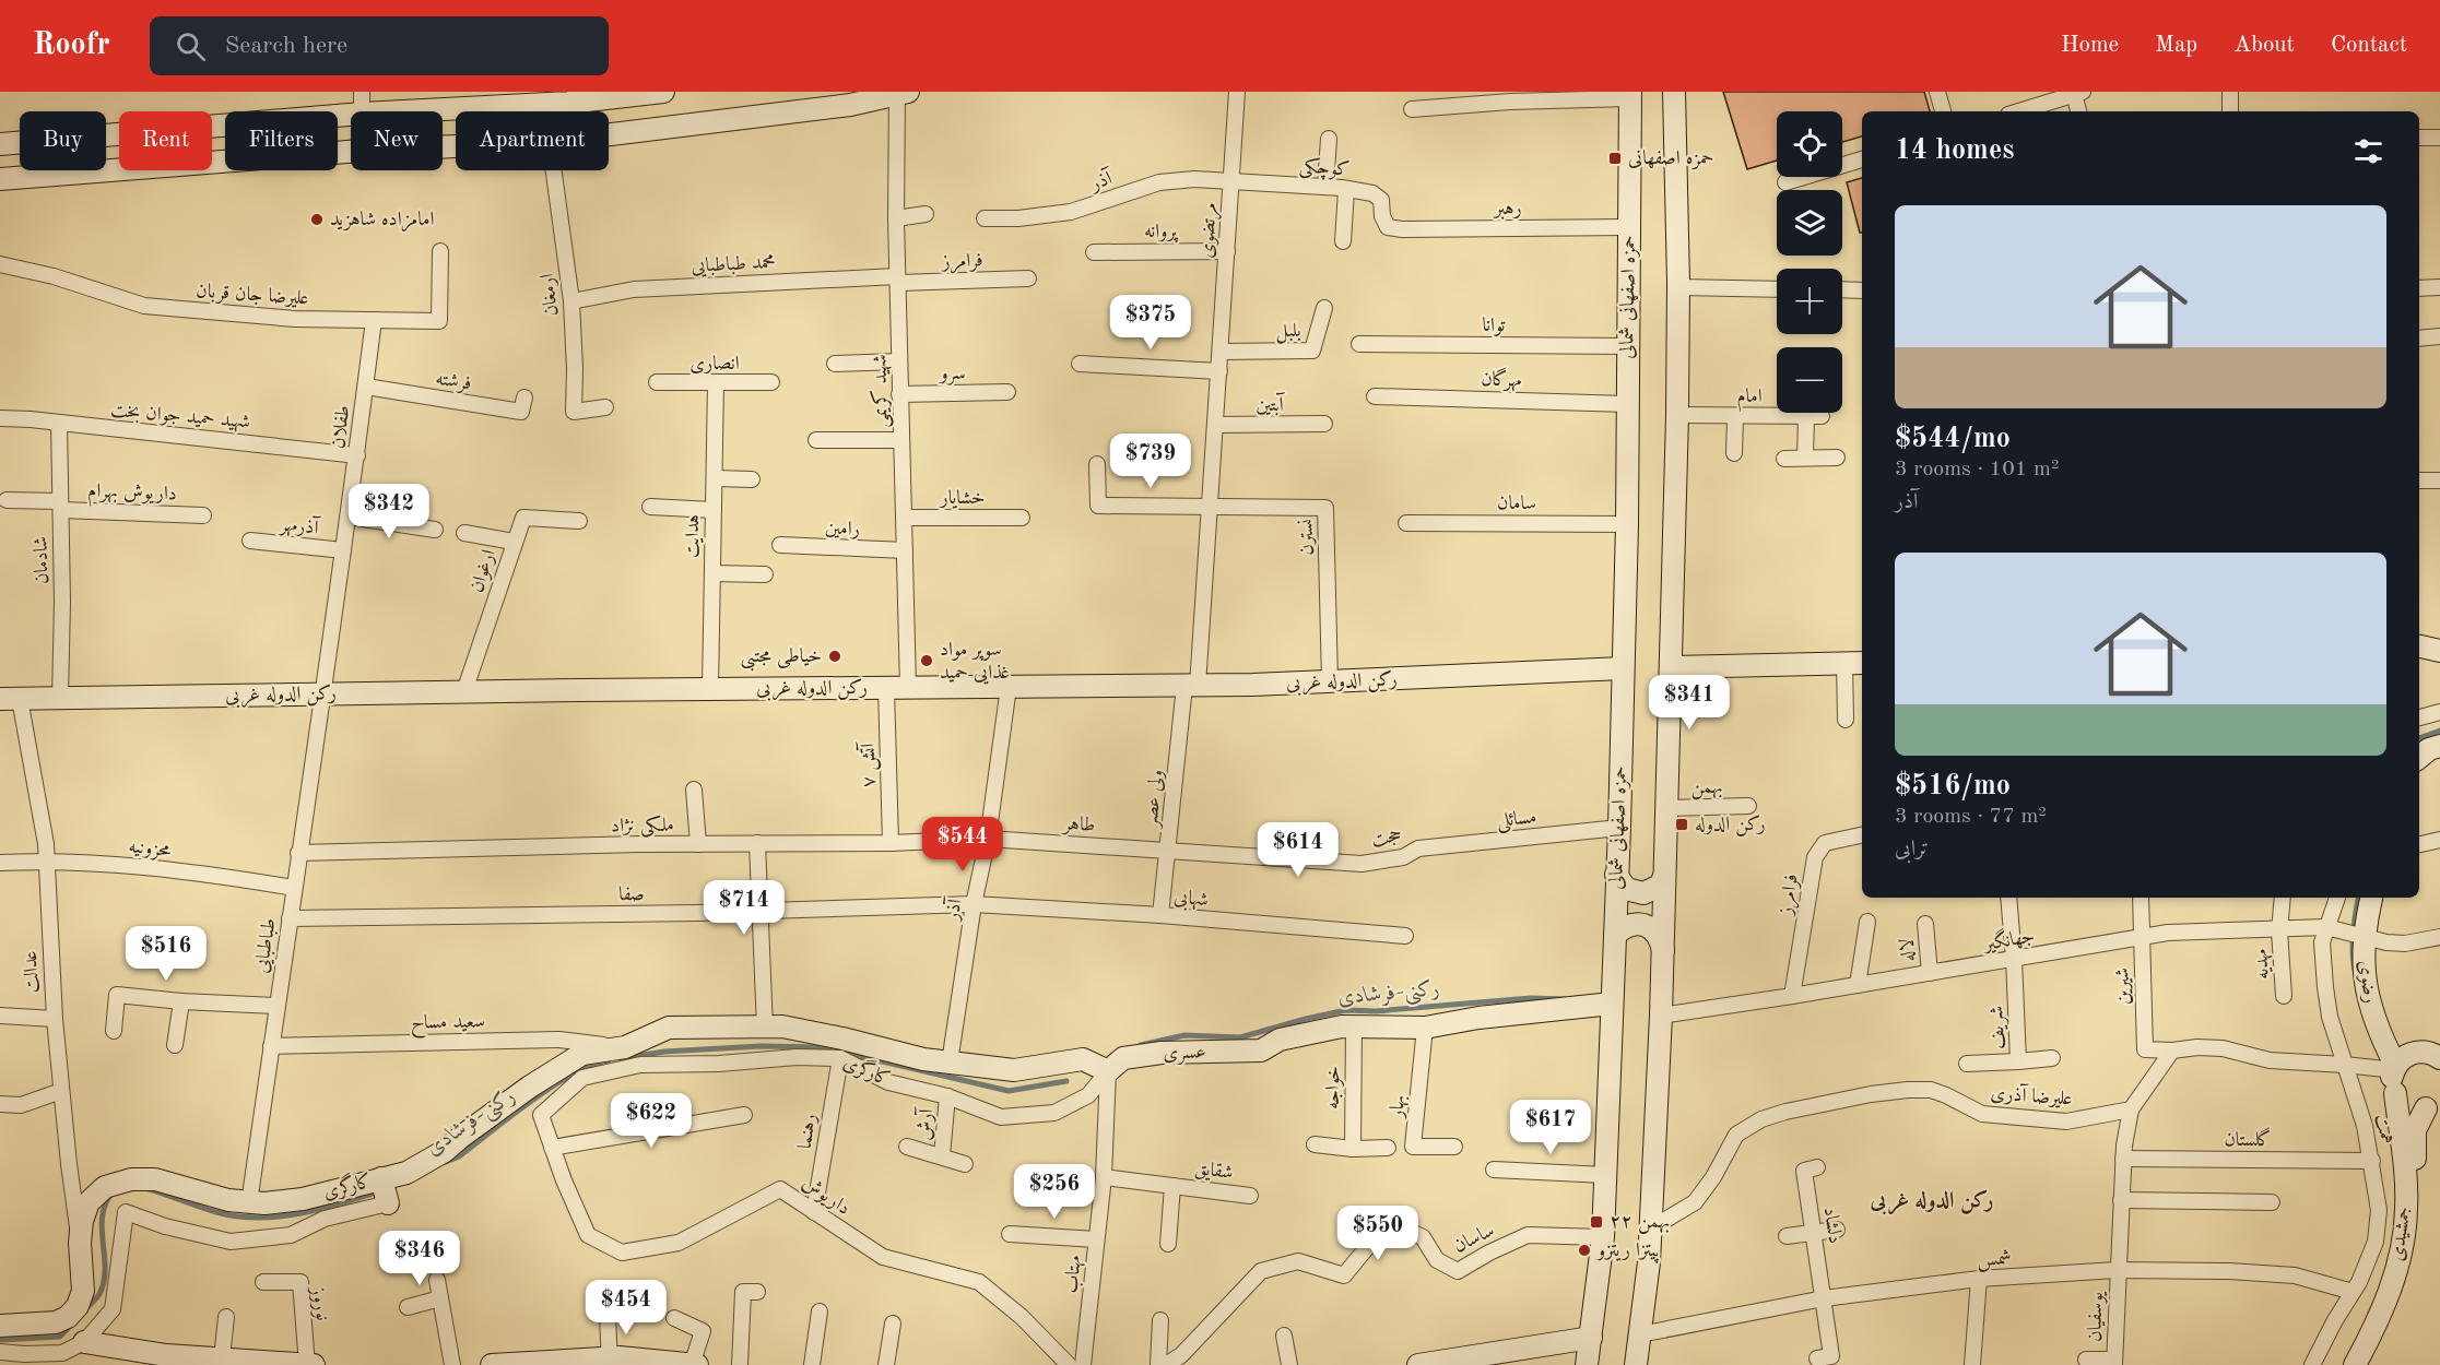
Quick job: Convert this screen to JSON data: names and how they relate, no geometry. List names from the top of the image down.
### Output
{
  "streets": {
    "main road": [
      "حمزه اصفهانی شمالی",
      "رکن الدوله غربی",
      "رضوی",
      "عسری",
      "کارگری",
      "جمشیدی"
    ],
    "street": [
      "کوچکی",
      "آذر",
      "رهبر",
      "مرتضوی",
      "پروانه",
      "فرامرز",
      "محمد طباطبایی",
      "علیرضا جان قربان",
      "ارمغان",
      "توانا",
      "بلبل",
      "انصاری",
      "سرو",
      "مهرگان",
      "فرشته",
      "شهید کریمی",
      "امام",
      "آبتین",
      "شهید حمید جوان بخت",
      "طفلان",
      "داریوش بهرام",
      "خشایار",
      "سامان",
      "آذرمهر",
      "رامین",
      "هدایت",
      "نسترن",
      "شادمان",
      "ارغوان",
      "آتش ۷",
      "بهمن",
      "ولی عصر",
      "مسائلی",
      "طاهر",
      "ملکی نژاد",
      "حجت",
      "محزونیه",
      "صفا",
      "شهابی",
      "جهانگیر",
      "طباطبایی",
      "لاله",
      "مهدیه",
      "عدالت",
      "شیرین",
      "سعید مساح",
      "شریف",
      "خواجه",
      "علیرضا آذری",
      "بهار",
      "آرش",
      "همت",
      "رهنما",
      "گلستان",
      "شقایق",
      "داریوش",
      "دلشاد",
      "ساسان",
      "شمس",
      "مهتاب",
      "نوروز",
      "یوسفیان"
    ]
  },
  "crossings": [
    ["کوچکی", "آذر"],
    ["کوچکی", "رهبر"],
    ["کوچکی", "مرتضوی"],
    ["آذر", "مرتضوی"],
    ["آذر", "رکن الدوله غربی"],
    ["آذر", "طاهر"],
    ["آذر", "ملکی نژاد"],
    ["آذر", "صفا"],
    ["آذر", "شهابی"],
    ["رهبر", "حمزه اصفهانی شمالی"],
    ["مرتضوی", "پروانه"],
    ["مرتضوی", "بلبل"],
    ["مرتضوی", "آبتین"],
    ["مرتضوی", "نسترن"],
    ["مرتضوی", "رکن الدوله غربی"],
    ["مرتضوی", "ولی عصر"],
    ["فرامرز", "محمد طباطبایی"],
    ["فرامرز", "شهید کریمی"],
    ["فرامرز", "جهانگیر"],
    ["محمد طباطبایی", "ارمغان"],
    ["محمد طباطبایی", "شهید کریمی"],
    ["علیرضا جان قربان", "طفلان"],
    ["حمزه اصفهانی شمالی", "توانا"],
    ["حمزه اصفهانی شمالی", "مهرگان"],
    ["حمزه اصفهانی شمالی", "سامان"],
    ["حمزه اصفهانی شمالی", "رکن الدوله غربی"],
    ["حمزه اصفهانی شمالی", "مسائلی"],
    ["حمزه اصفهانی شمالی", "عسری"],
    ["حمزه اصفهانی شمالی", "ساسان"],
    ["انصاری", "هدایت"],
    ["سرو", "شهید کریمی"],
    ["فرشته", "طفلان"],
    ["شهید کریمی", "خشایار"],
    ["شهید کریمی", "رامین"],
    ["شهید کریمی", "رکن الدوله غربی"],
    ["شهید کریمی", "آتش ۷"],
    ["شهید حمید جوان بخت", "طفلان"],
    ["شهید حمید جوان بخت", "شادمان"],
    ["طفلان", "آذرمهر"],
    ["طفلان", "رکن الدوله غربی"],
    ["طفلان", "طباطبایی"],
    ["داریوش بهرام", "شادمان"],
    ["هدایت", "رکن الدوله غربی"],
    ["نسترن", "رکن الدوله غربی"],
    ["شادمان", "رکن الدوله غربی"],
    ["ارغوان", "رکن الدوله غربی"],
    ["رکن الدوله غربی", "آتش ۷"],
    ["رکن الدوله غربی", "ولی عصر"],
    ["رکن الدوله غربی", "طباطبایی"],
    ["رکن الدوله غربی", "عدالت"],
    ["آتش ۷", "ملکی نژاد"],
    ["ولی عصر", "طاهر"],
    ["ولی عصر", "حجت"],
    ["ولی عصر", "شهابی"],
    ["مسائلی", "حجت"],
    ["طاهر", "ملکی نژاد"],
    ["طاهر", "حجت"],
    ["ملکی نژاد", "طباطبایی"],
    ["محزونیه", "طباطبایی"],
    ["محزونیه", "عدالت"],
    ["صفا", "شهابی"],
    ["صفا", "طباطبایی"],
    ["جهانگیر", "لاله"],
    ["جهانگیر", "مهدیه"],
    ["جهانگیر", "رضوی"],
    ["جهانگیر", "شیرین"],
    ["جهانگیر", "شریف"],
    ["جهانگیر", "همت"],
    ["طباطبایی", "سعید مساح"],
    ["طباطبایی", "کارگری"],
    ["عدالت", "کارگری"],
    ["رضوی", "جمشیدی"],
    ["سعید مساح", "کارگری"],
    ["عسری", "کارگری"],
    ["عسری", "خواجه"],
    ["عسری", "بهار"],
    ["عسری", "مهتاب"],
    ["کارگری", "آرش"],
    ["کارگری", "رهنما"],
    ["کارگری", "داریوش"],
    ["کارگری", "مهتاب"],
    ["همت", "گلستان"],
    ["همت", "شمس"],
    ["رهنما", "داریوش"],
    ["شقایق", "مهتاب"],
    ["دلشاد", "شمس"],
    ["شمس", "یوسفیان"]
  ],
  "districts": ["رکن الدوله غربی"],
  "water": ["رکنی-فرشادی"],
  "places": {
    "transit": ["حمزه اصفهانی", "رکن الدوله", "۲۲ بهمن"],
    "other": [
      "امامزاده شاهزید",
      "خیاطی مجتبی",
      "سوپر مواد غذایی حمید",
      "پیتزا ریتزو"
    ]
  },
  "page": {
    "header": "Roofr",
    "search": "Search here",
    "nav": [
      "Home",
      "Map",
      "About",
      "Contact"
    ],
    "map_buttons": ["+", "−"],
    "chip": [
      "Buy",
      "Rent",
      "Filters",
      "New",
      "Apartment"
    ],
    "heading": "14 homes",
    "list": [
      {
        "name": "$544/mo",
        "note": "3 rooms · 101 m² · آذر"
      },
      {
        "name": "$516/mo",
        "note": "3 rooms · 77 m² · ترابی"
      }
    ],
    "price": [
      "$375",
      "$739",
      "$342",
      "$341",
      "$544",
      "$614",
      "$714",
      "$516",
      "$622",
      "$617",
      "$256",
      "$550",
      "$346",
      "$454"
    ]
  }
}
